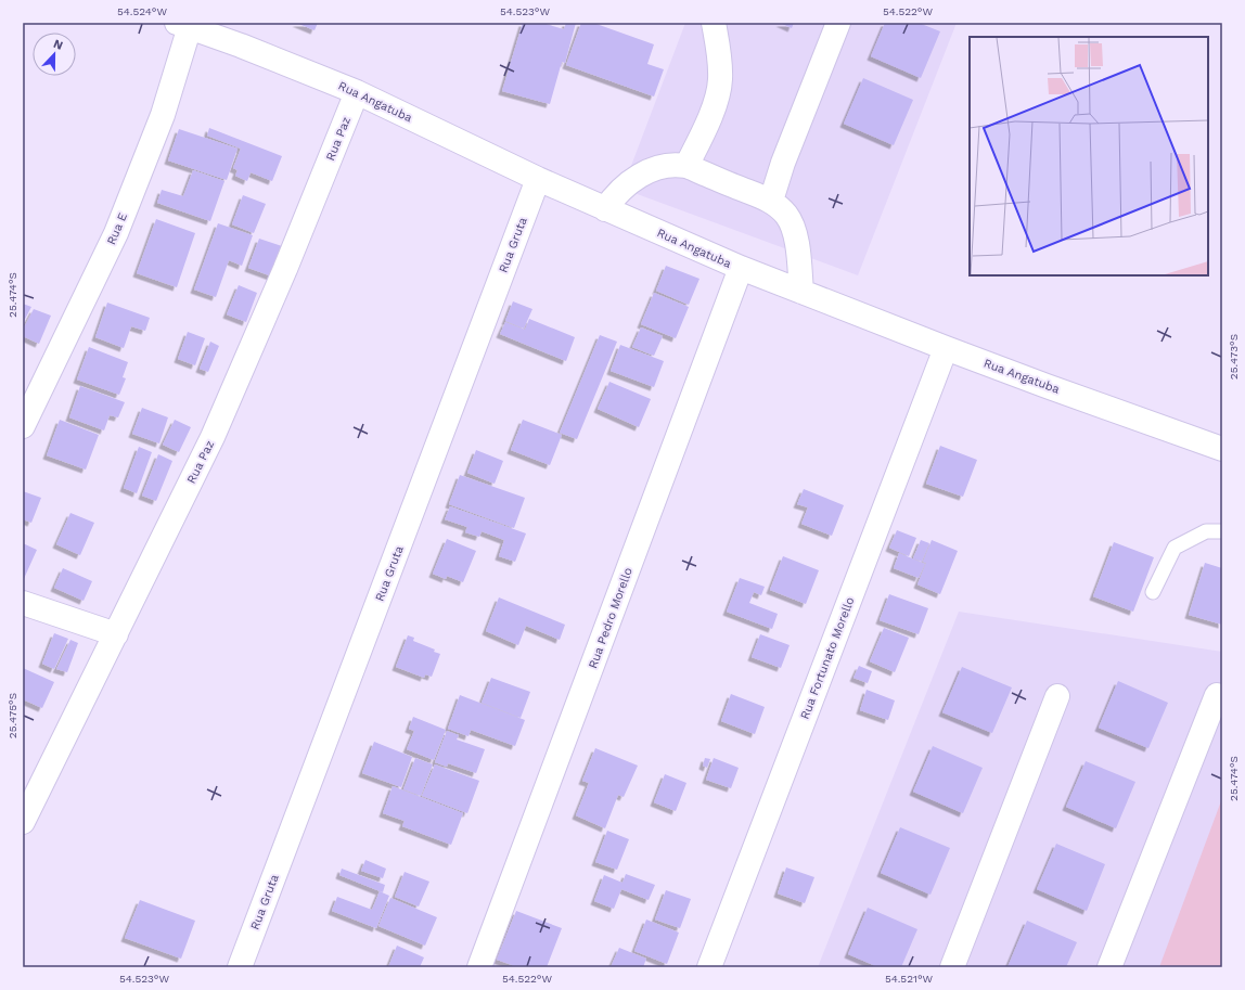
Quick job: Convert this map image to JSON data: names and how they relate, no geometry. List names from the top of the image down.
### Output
{
  "streets": {
    "street": [
      "Rua Angatuba",
      "Rua Paz",
      "Rua E",
      "Rua Gruta",
      "Rua Pedro Morello",
      "Rua Fortunato Morello"
    ]
  },
  "crossings": [
    ["Rua Angatuba", "Rua Paz"],
    ["Rua Angatuba", "Rua E"],
    ["Rua Angatuba", "Rua Gruta"],
    ["Rua Angatuba", "Rua Pedro Morello"],
    ["Rua Angatuba", "Rua Fortunato Morello"]
  ],
  "north": "top",
  "coordinates": [
    "54.524°W",
    "54.523°W",
    "54.522°W",
    "25.474°S",
    "25.473°S",
    "25.475°S",
    "54.521°W"
  ]
}
